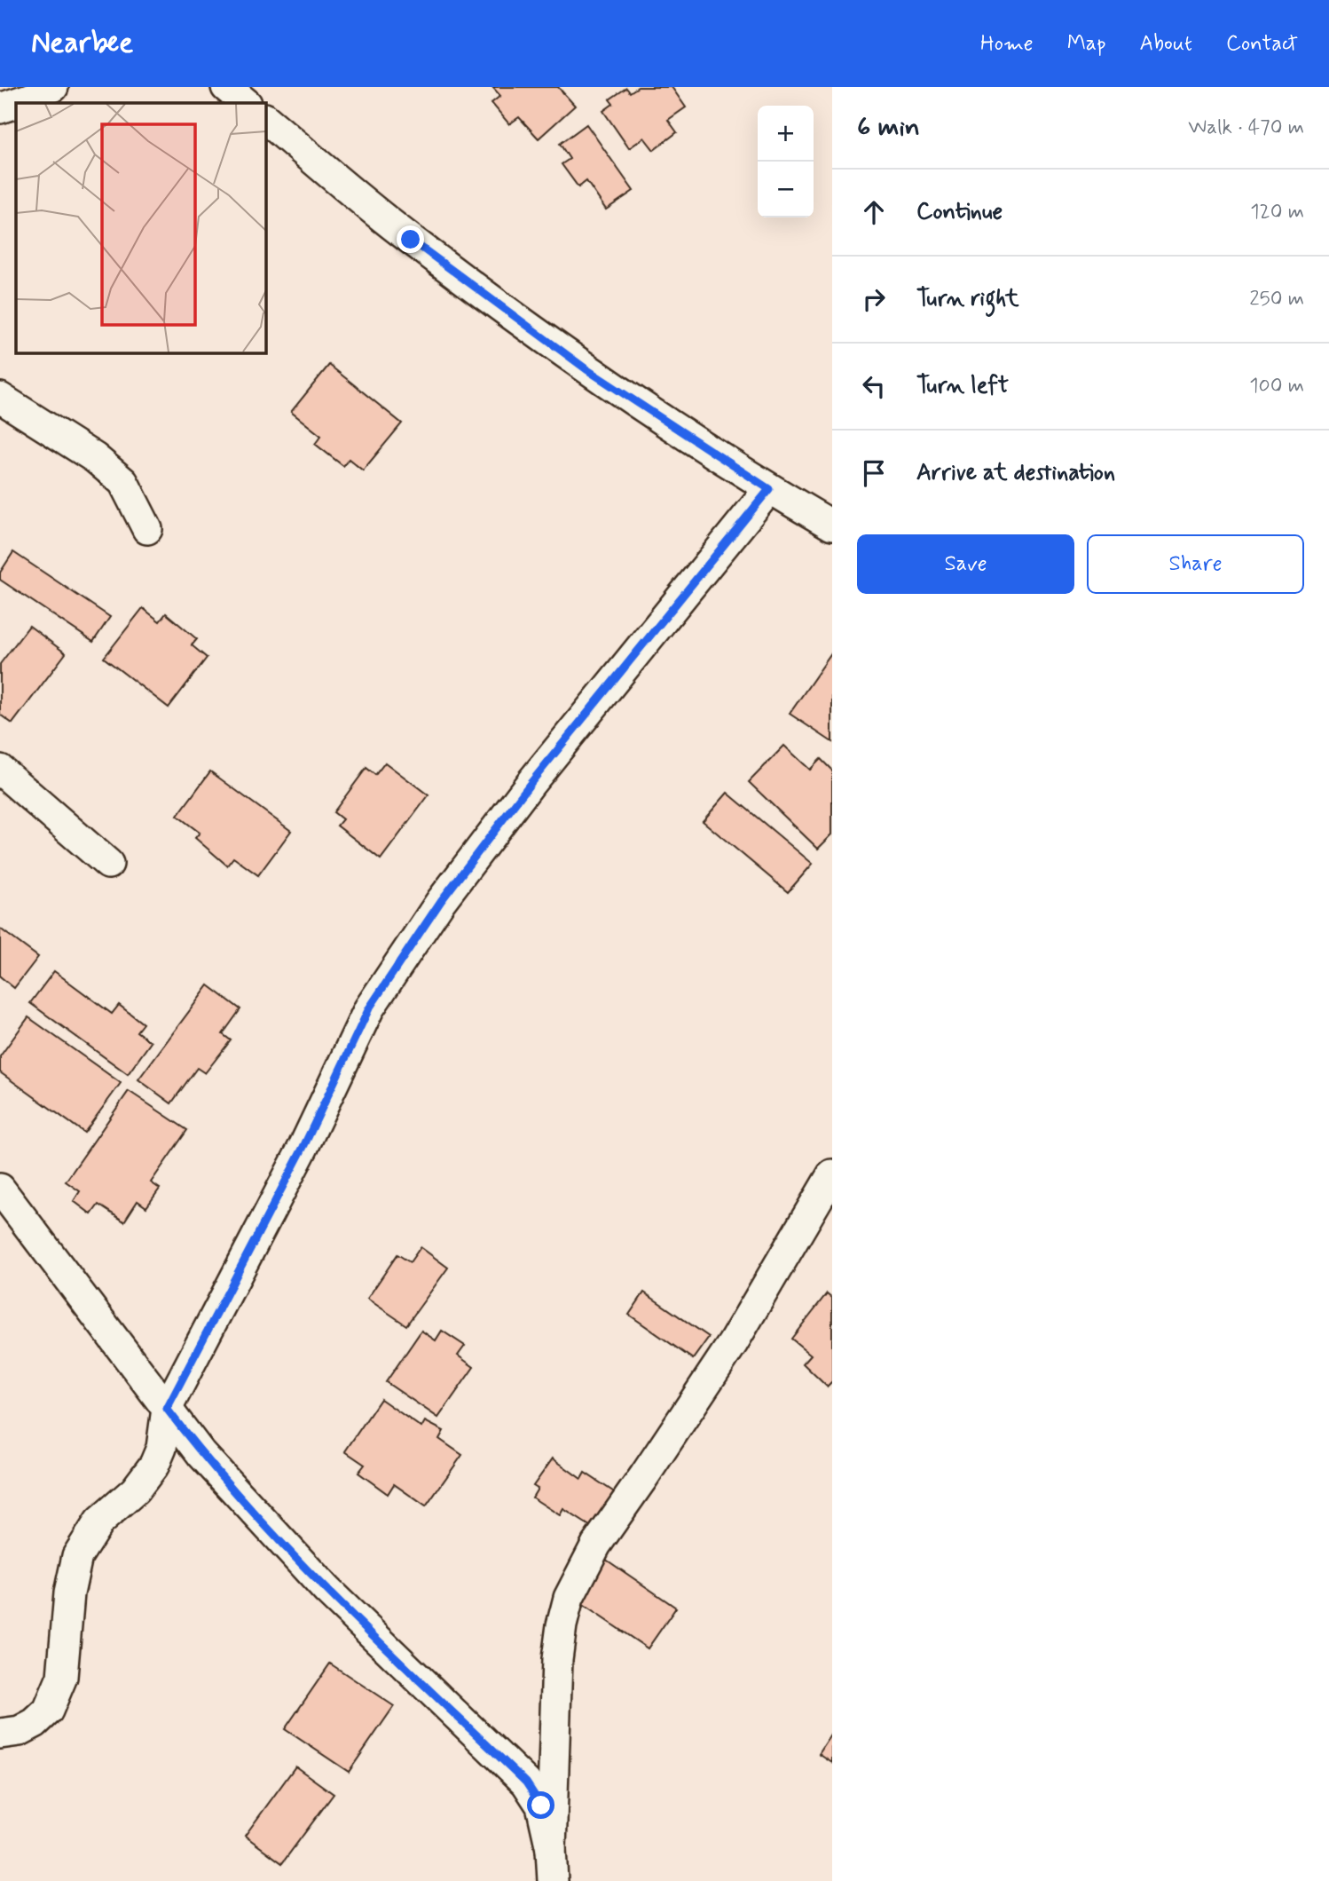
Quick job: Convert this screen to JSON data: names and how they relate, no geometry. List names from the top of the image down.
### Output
{
  "page": {
    "header": "Nearbee",
    "nav": [
      "Home",
      "Map",
      "About",
      "Contact"
    ],
    "heading": ["6 min", "Walk · 470 m"],
    "map_buttons": ["+", "−"],
    "list": [
      ["Continue", "120 m"],
      ["Turn right", "250 m"],
      ["Turn left", "100 m"],
      "Arrive at destination"
    ],
    "buttons": ["Save", "Share"]
  }
}
